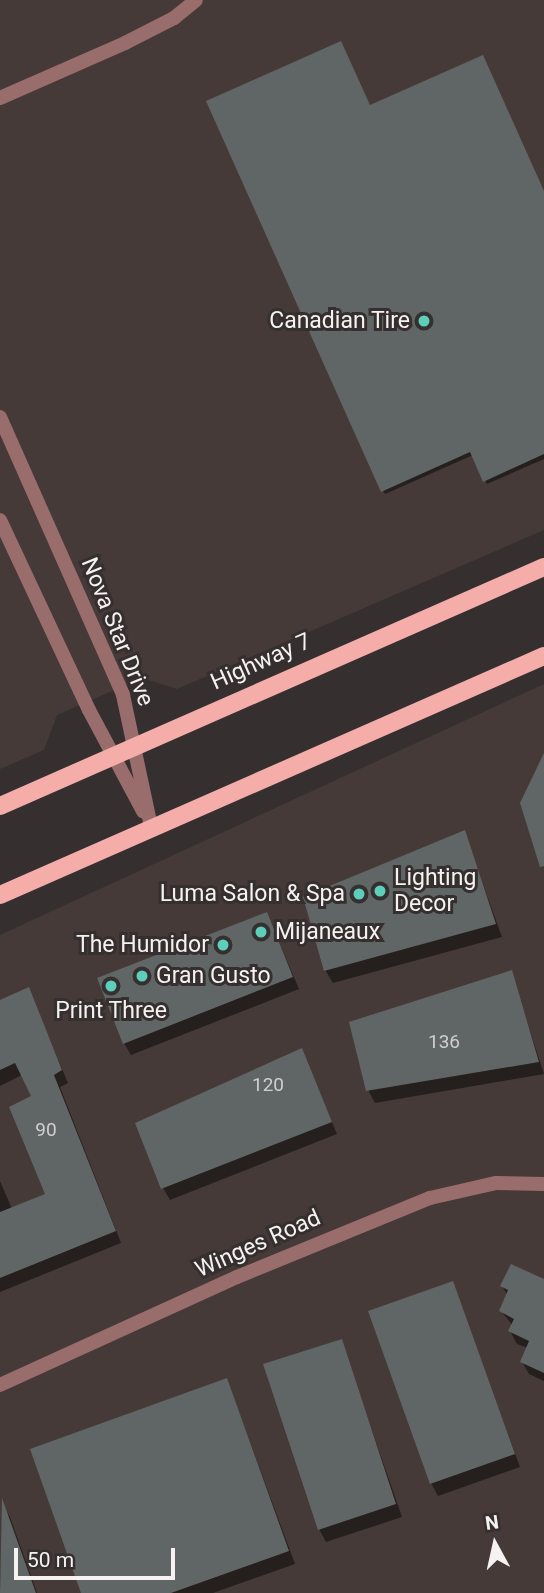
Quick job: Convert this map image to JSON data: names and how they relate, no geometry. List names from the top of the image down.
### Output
{
  "streets": {
    "main road": ["Highway 7"],
    "street": ["Nova Star Drive", "Winges Road"]
  },
  "crossings": [
    ["Nova Star Drive", "Highway 7"]
  ],
  "places": [
    "Canadian Tire",
    "Lighting Decor",
    "Luma Salon & Spa",
    "Mijaneaux",
    "The Humidor",
    "Gran Gusto",
    "Print Three"
  ],
  "house_numbers": ["136", "120", "90"],
  "scale_bar": "50 m",
  "north": "top"
}
